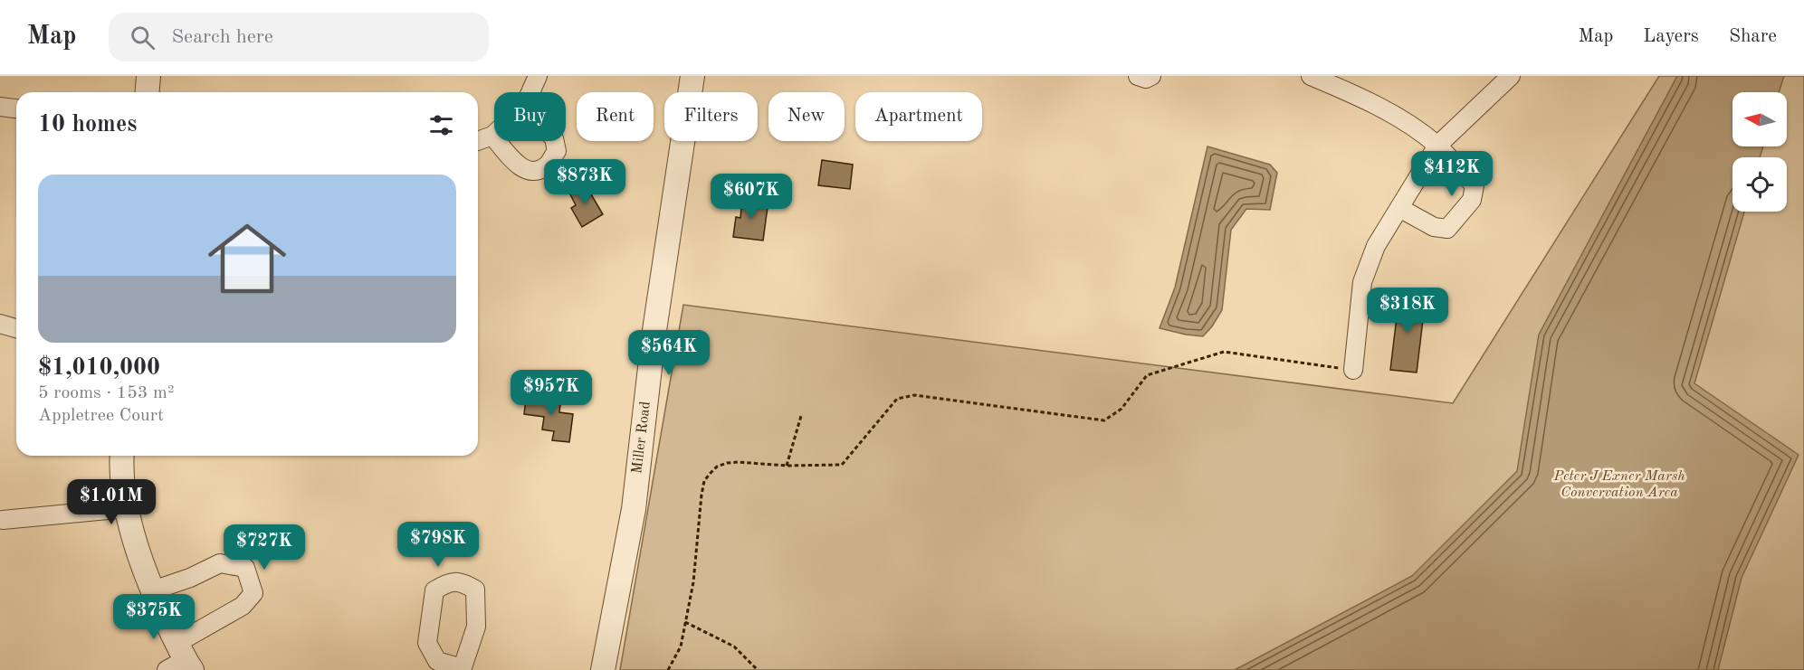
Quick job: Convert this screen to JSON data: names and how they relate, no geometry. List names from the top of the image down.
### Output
{
  "streets": {
    "street": ["Miller Road"]
  },
  "parks": ["Peter J Exner Marsh Convervation Area"],
  "north": "left",
  "page": {
    "header": "Map",
    "search": "Search here",
    "nav": ["Map", "Layers", "Share"],
    "chip": [
      "Buy",
      "Rent",
      "Filters",
      "New",
      "Apartment"
    ],
    "heading": "10 homes",
    "price": [
      "$412K",
      "$873K",
      "$607K",
      "$318K",
      "$564K",
      "$957K",
      "$1.01M",
      "$798K",
      "$727K",
      "$375K"
    ],
    "list": [
      {
        "name": "$1,010,000",
        "note": "5 rooms · 153 m² · Appletree Court"
      }
    ]
  }
}
